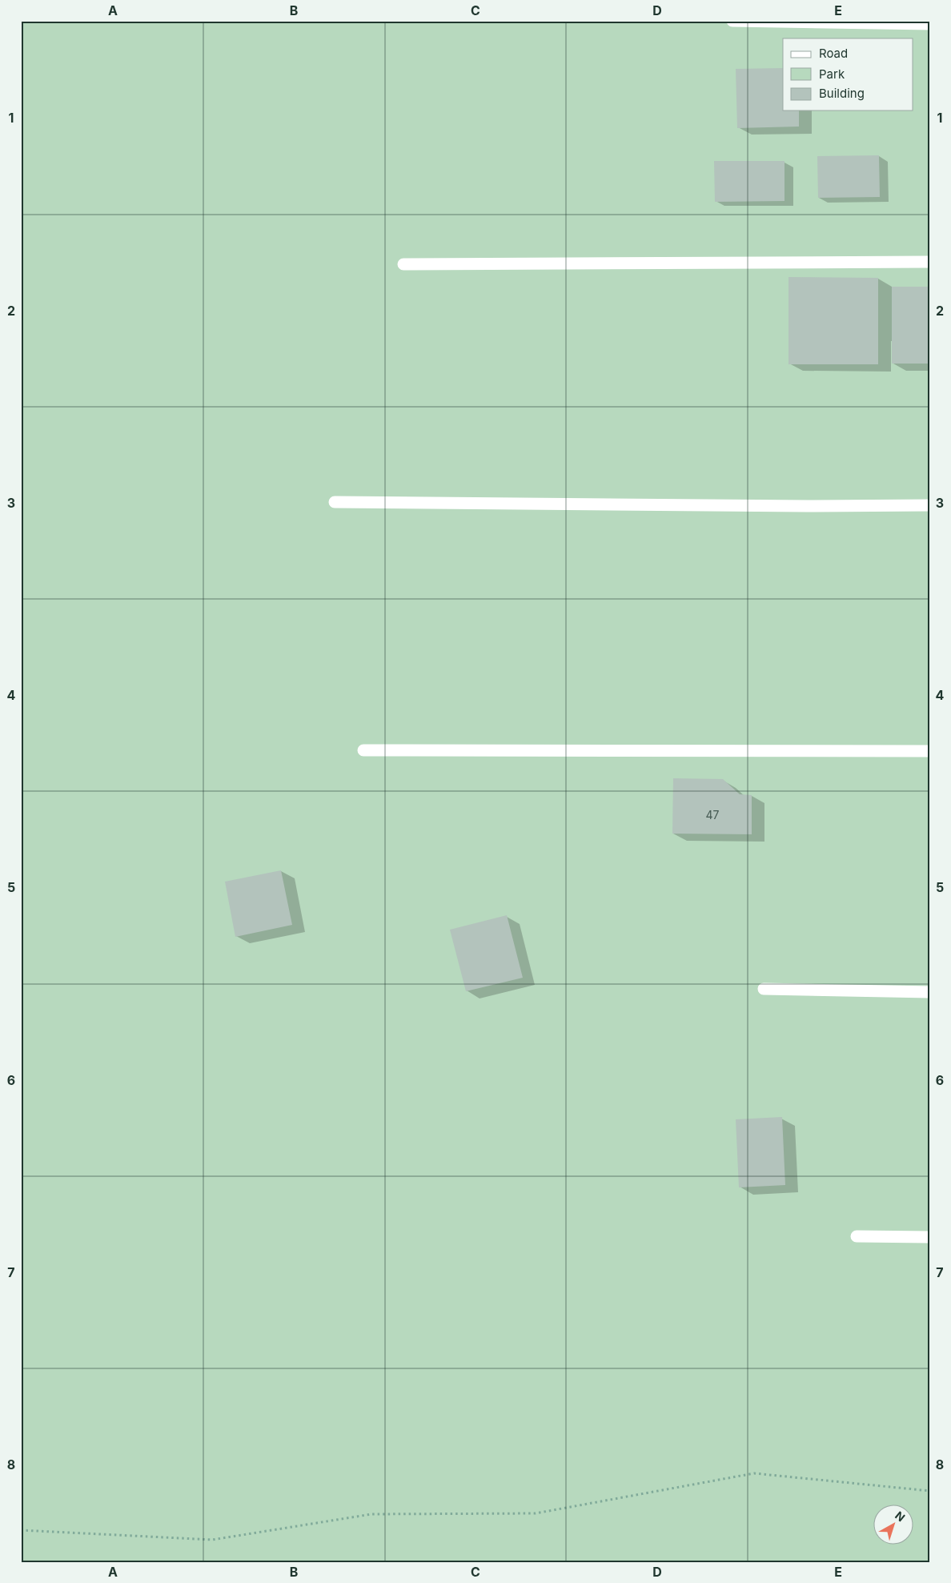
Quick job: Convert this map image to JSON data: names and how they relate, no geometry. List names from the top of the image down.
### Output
{
  "house_numbers": ["47"],
  "legend": ["Road", "Park", "Building"],
  "north": "top right",
  "grid": {
    "columns": [
      "A",
      "B",
      "C",
      "D",
      "E"
    ],
    "rows": [
      "1",
      "2",
      "3",
      "4",
      "5",
      "6",
      "7",
      "8"
    ]
  }
}
